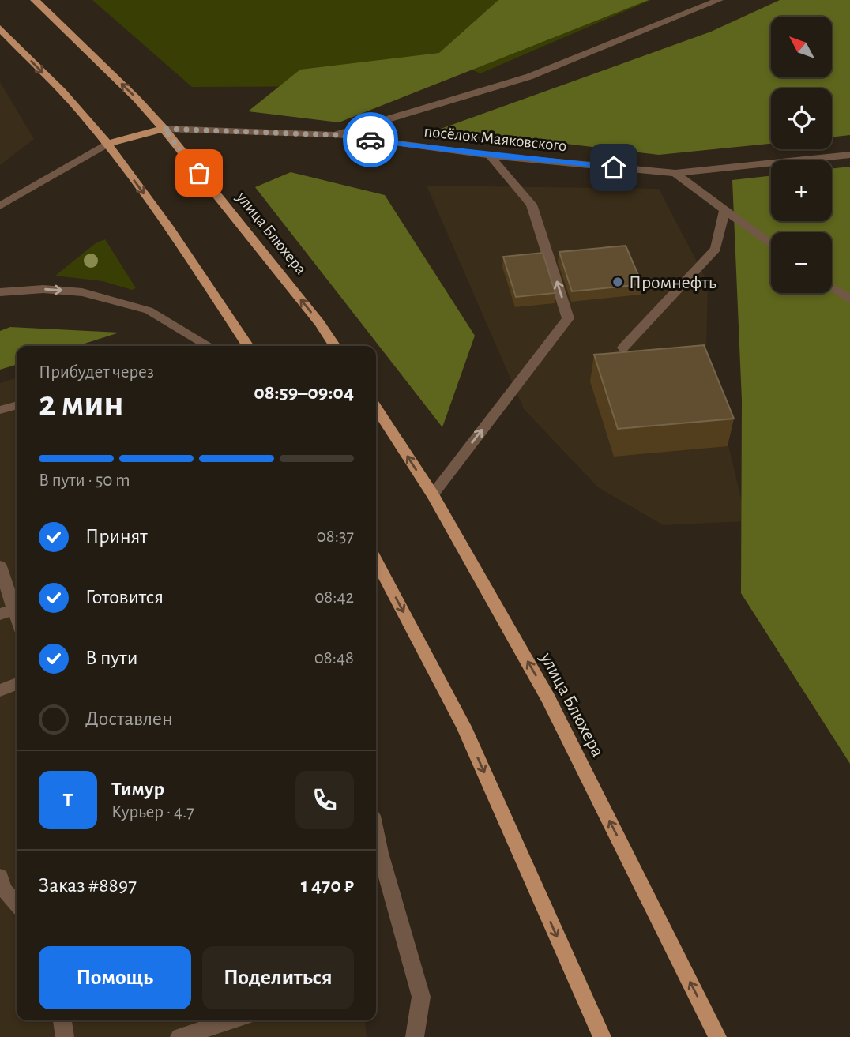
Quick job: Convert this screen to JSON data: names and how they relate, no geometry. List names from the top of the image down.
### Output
{
  "streets": {
    "main road": ["улица Блюхера"],
    "street": ["посёлок Маяковского"]
  },
  "places": ["Промнефть"],
  "north": "top left",
  "page": {
    "map_buttons": ["+", "−"],
    "heading": ["2 мин", "Прибудет через", "08:59–09:04"],
    "panel": [
      "Тимур",
      "Курьер · 4.7",
      "Заказ #8897",
      "1 470 ₽"
    ],
    "bar": "В пути · 50 m",
    "list": [
      ["Принят", "08:37"],
      ["Готовится", "08:42"],
      ["В пути", "08:48"],
      "Доставлен"
    ],
    "round": "Т",
    "buttons": ["Помощь", "Поделиться"]
  }
}
